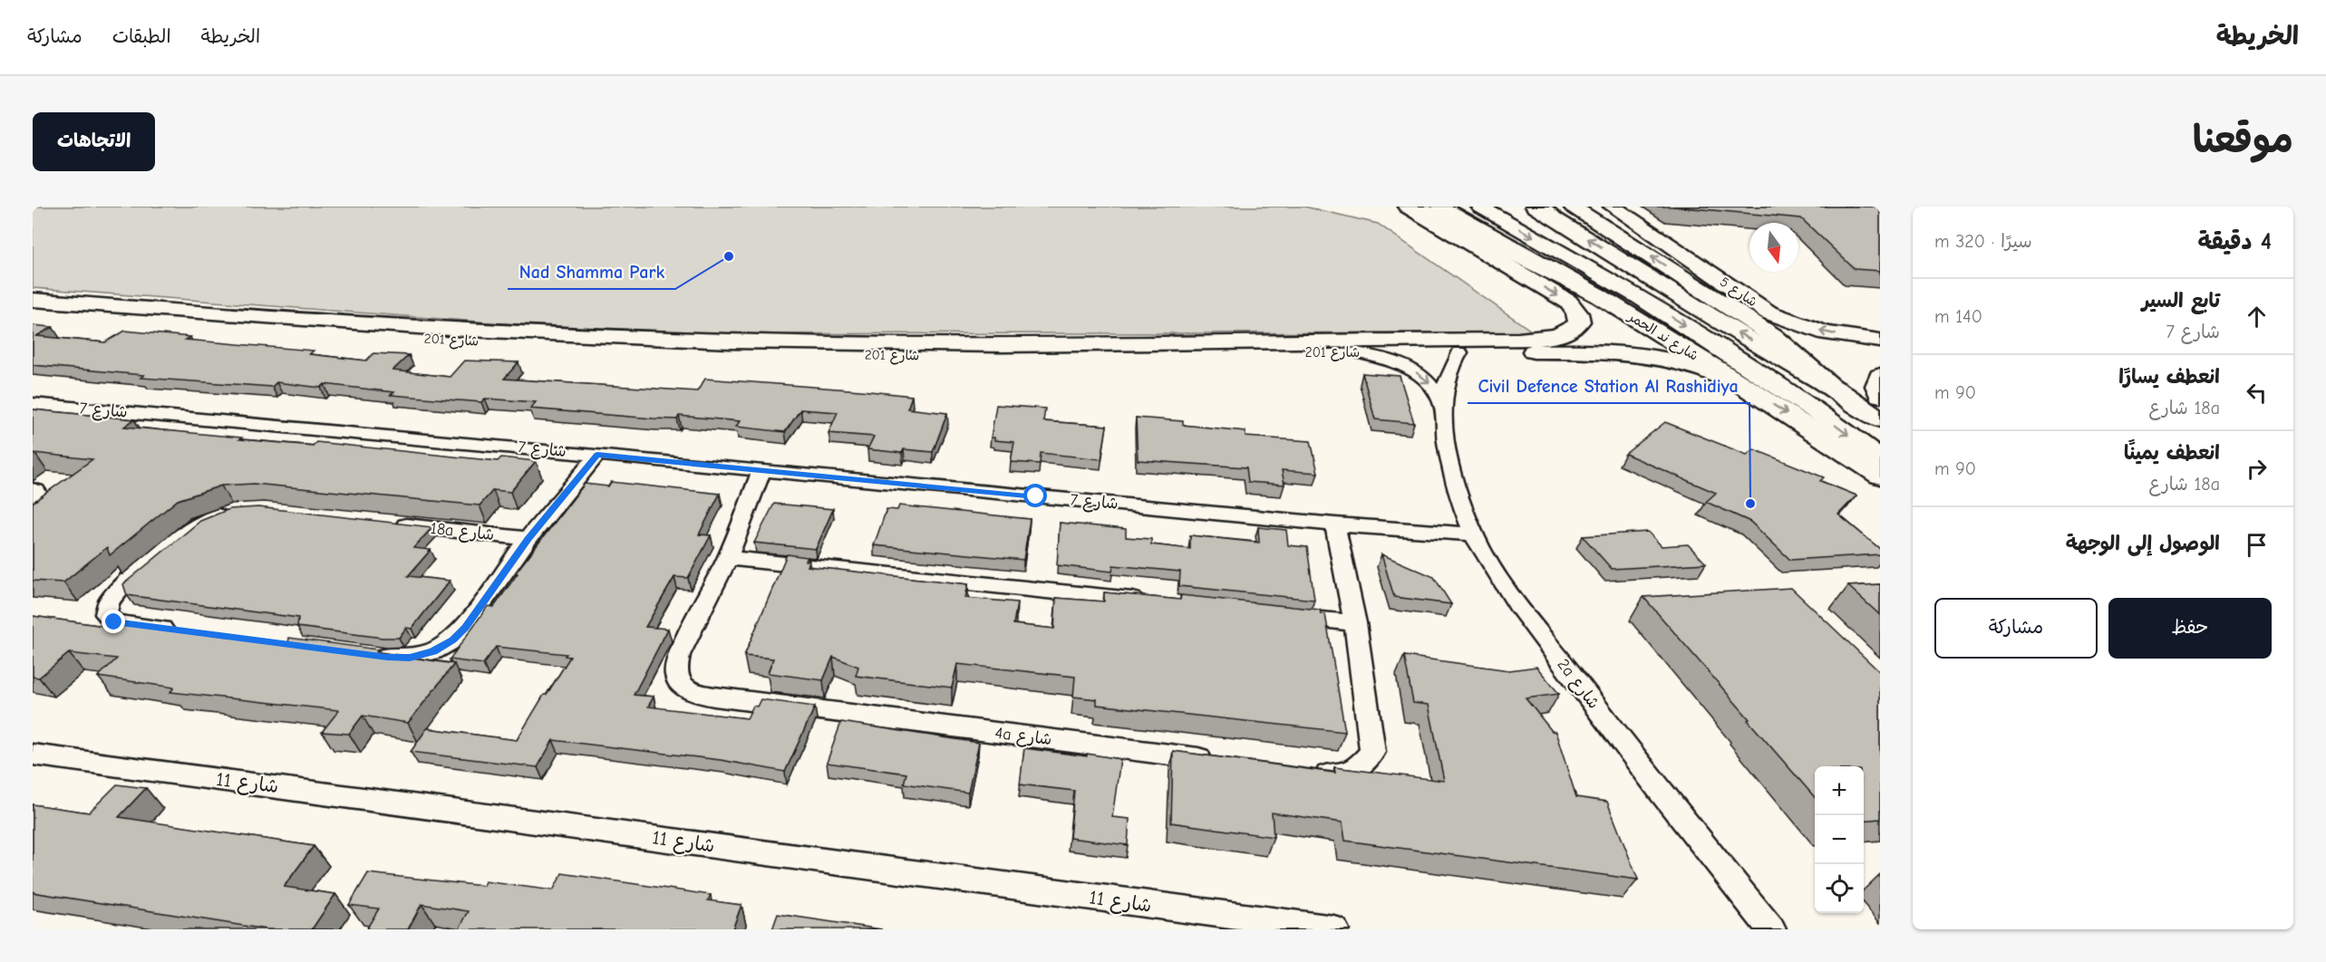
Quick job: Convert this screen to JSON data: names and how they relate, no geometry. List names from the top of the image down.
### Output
{
  "streets": {
    "main road": ["شارع 5", "شارع ند الحمر", "شارع 201"],
    "street": [
      "شارع 7",
      "18a شارع",
      "2a شارع",
      "4a شارع",
      "شارع 11"
    ]
  },
  "crossings": [
    ["شارع ند الحمر", "شارع 201"],
    ["شارع 201", "2a شارع"],
    ["شارع 7", "2a شارع"],
    ["شارع 7", "4a شارع"]
  ],
  "places": ["Nad Shamma Park", "Civil Defence Station Al Rashidiya"],
  "north": "bottom",
  "page": {
    "header": "الخريطة",
    "nav": ["الخريطة", "الطبقات", "مشاركة"],
    "title": "موقعنا",
    "buttons": [
      "الاتجاهات",
      ["حفظ", "مشاركة"]
    ],
    "heading": ["4 دقيقة", "سيرًا · 320 m"],
    "list": [
      ["تابع السير", "شارع 7", "140 m"],
      ["انعطف يسارًا", "18a شارع", "90 m"],
      ["انعطف يمينًا", "18a شارع", "90 m"],
      "الوصول إلى الوجهة"
    ],
    "map_buttons": ["+", "−"]
  }
}
